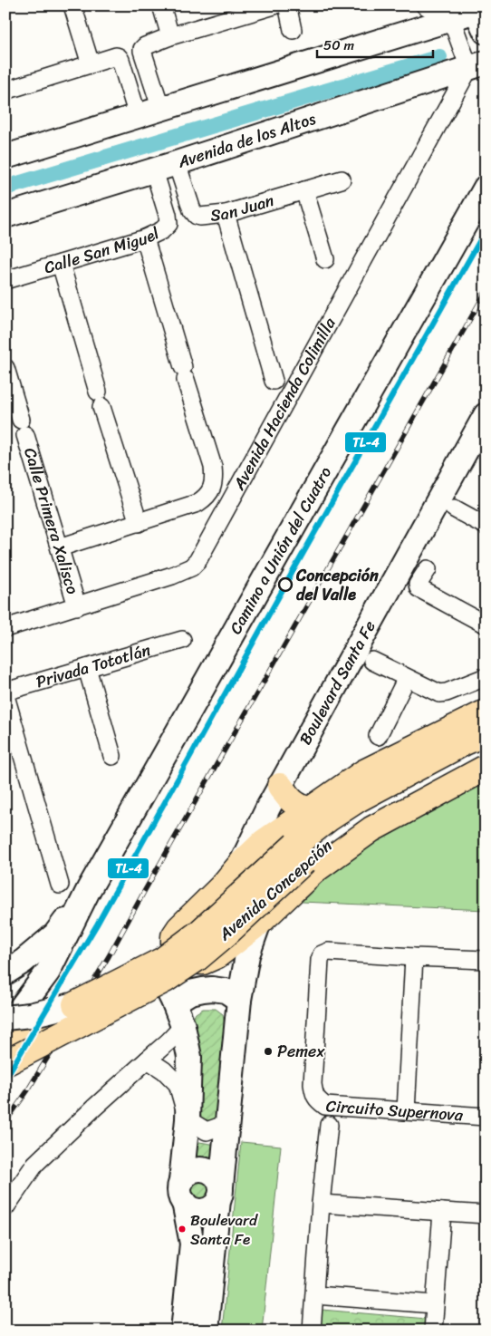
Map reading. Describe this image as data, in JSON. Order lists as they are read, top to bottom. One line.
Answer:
{"streets":{"main road":["Camino a Unión del Cuatro","Avenida Concepción"],"street":["Avenida de los Altos","San Juan","Calle San Miguel","Avenida Hacienda Colimilla","Calle Primera Xalisco","Privada Tototlán","Boulevard Santa Fe","Circuito Supernova"]},"crossings":[["Avenida de los Altos","San Juan"],["Avenida de los Altos","Calle San Miguel"],["Avenida de los Altos","Avenida Hacienda Colimilla"],["Avenida Hacienda Colimilla","Calle Primera Xalisco"],["Camino a Unión del Cuatro","Avenida Concepción"]],"places":["Concepción del Valle","Pemex","Boulevard Santa Fe"],"lines":["transit line TL-4"],"scale_bar":"50 m"}
